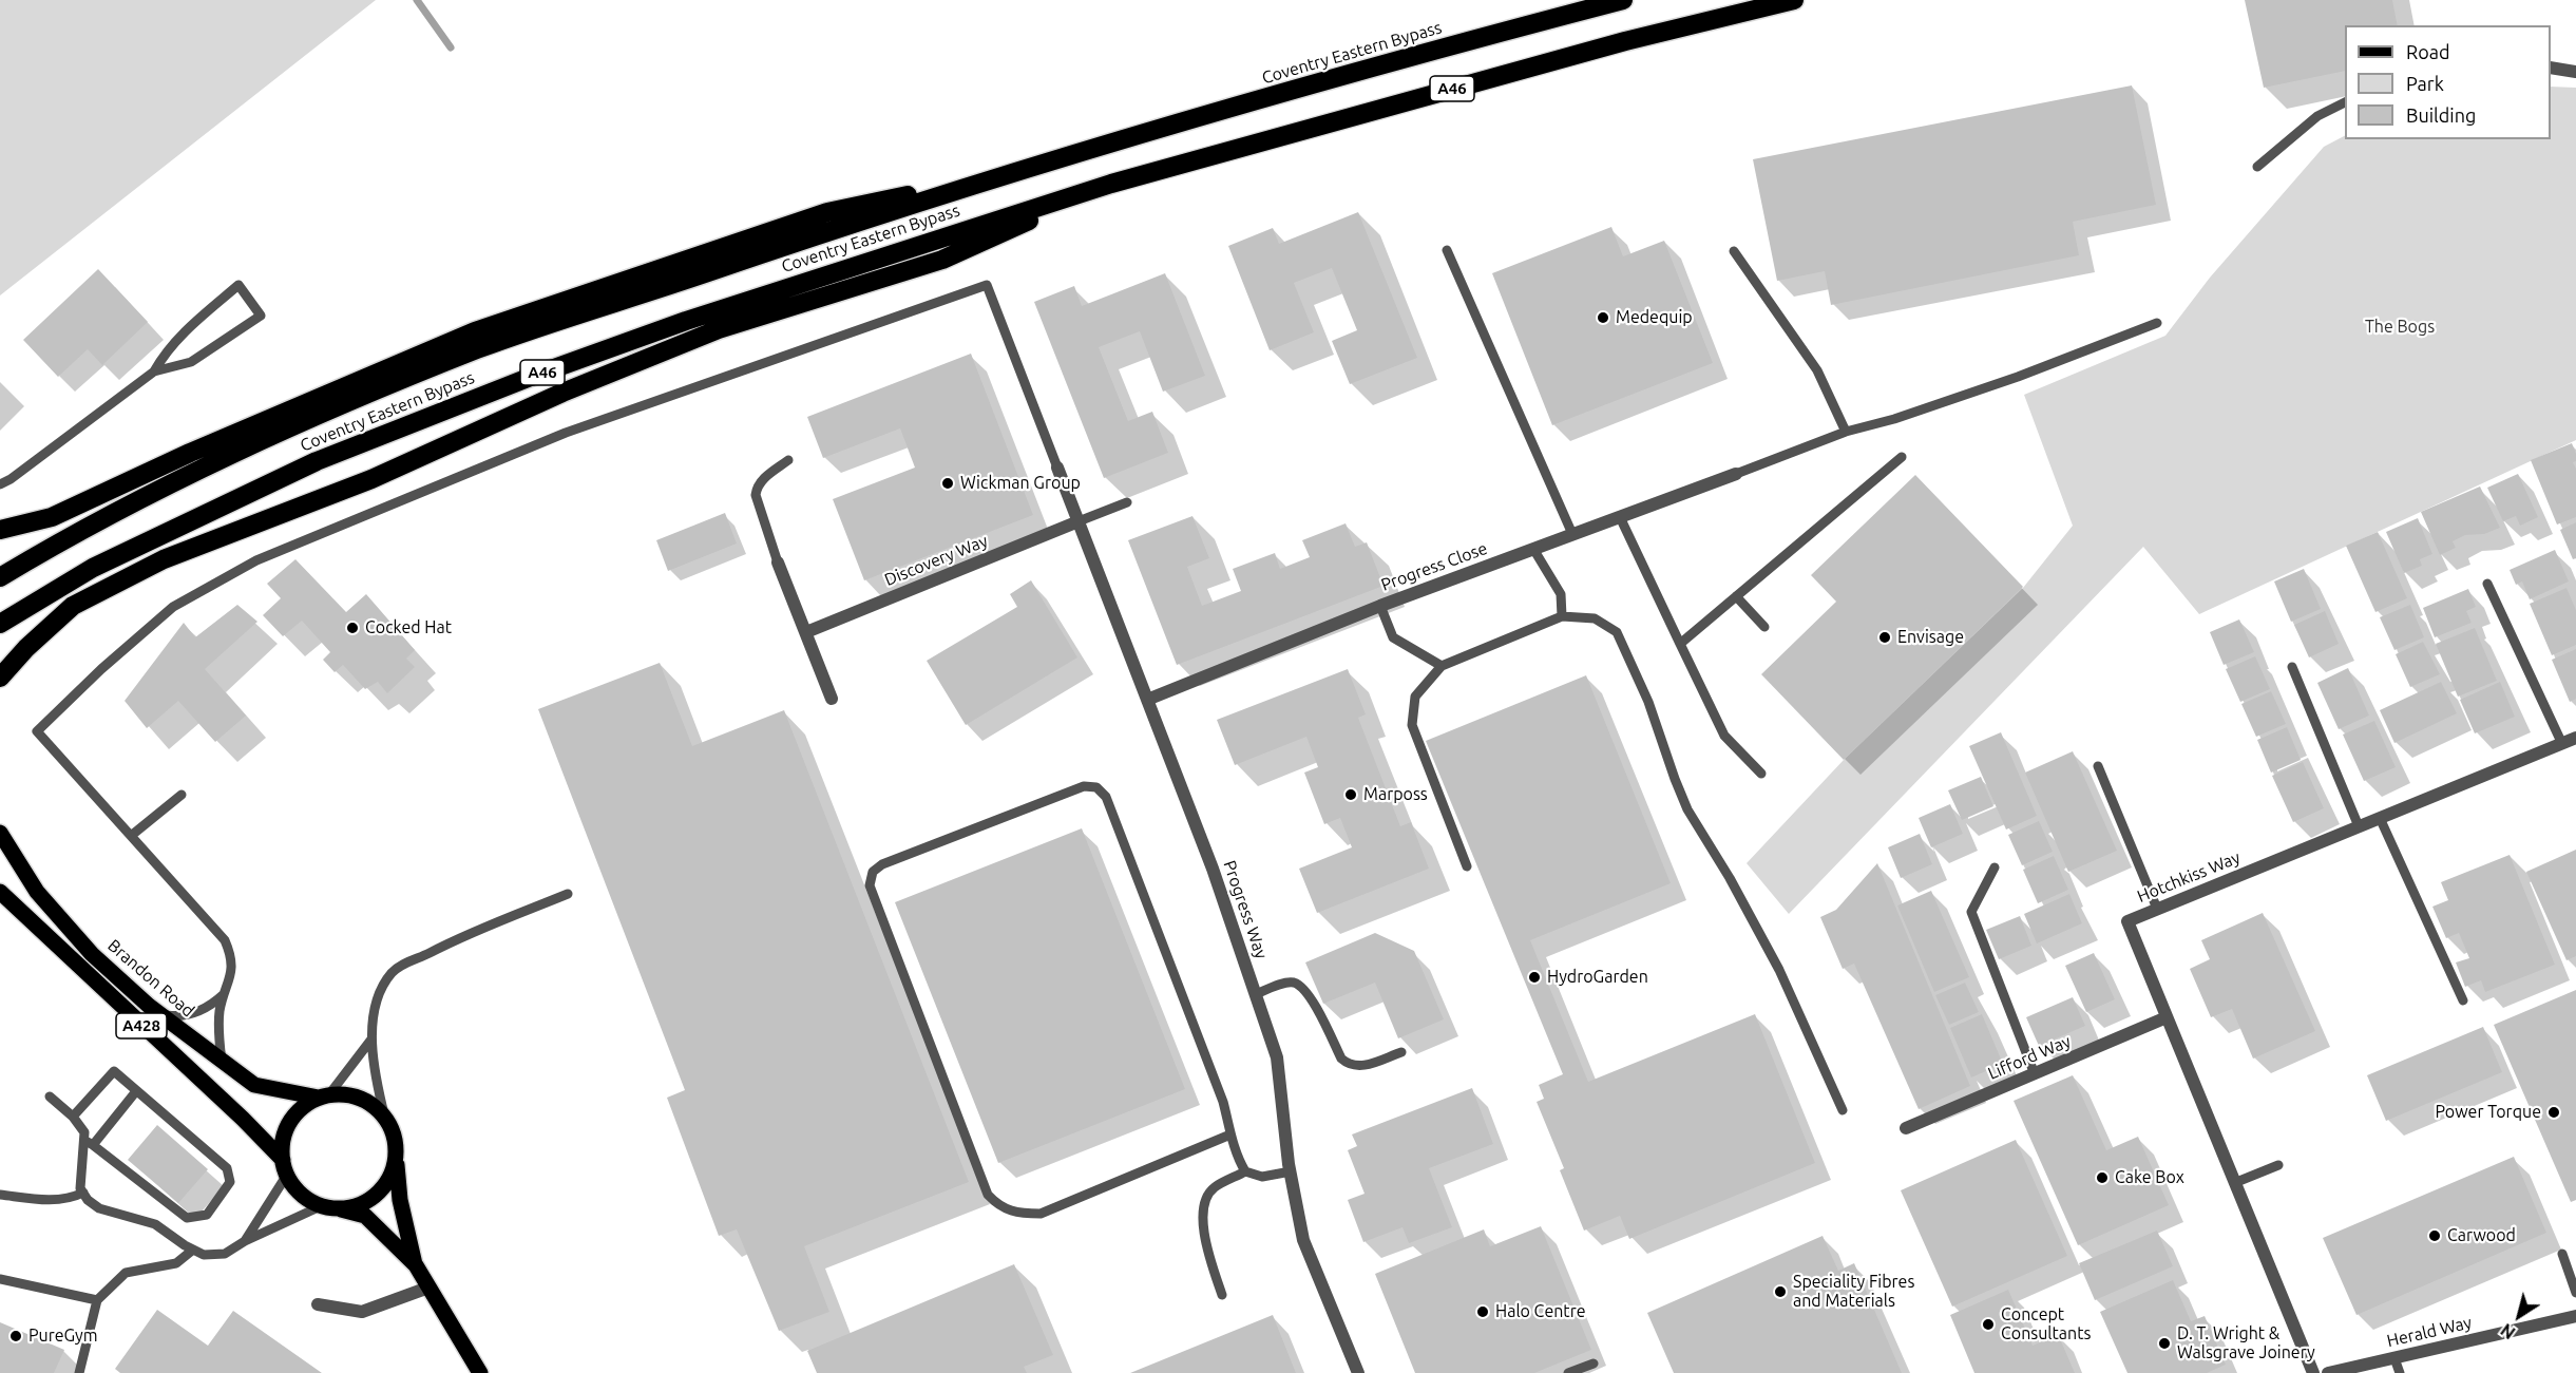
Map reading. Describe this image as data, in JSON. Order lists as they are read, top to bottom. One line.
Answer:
{"streets":{"highway":["Coventry Eastern Bypass","A46"],"main road":["Brandon Road","A428"],"street":["Discovery Way","Progress Close","Hotchkiss Way","Progress Way","Lifford Way","Herald Way"]},"crossings":[["Discovery Way","Progress Way"],["Progress Close","Progress Way"],["Hotchkiss Way","Lifford Way"],["Brandon Road","A428"]],"parks":["The Bogs"],"places":["Medequip","Wickman Group","Cocked Hat","Envisage","Marposs","HydroGarden","Power Torque","Cake Box","Carwood","Speciality Fibres and Materials","Halo Centre","Concept Consultants","PureGym","D. T. Wright & Walsgrave Joinery"],"legend":["Road","Park","Building"],"north":"bottom left"}
